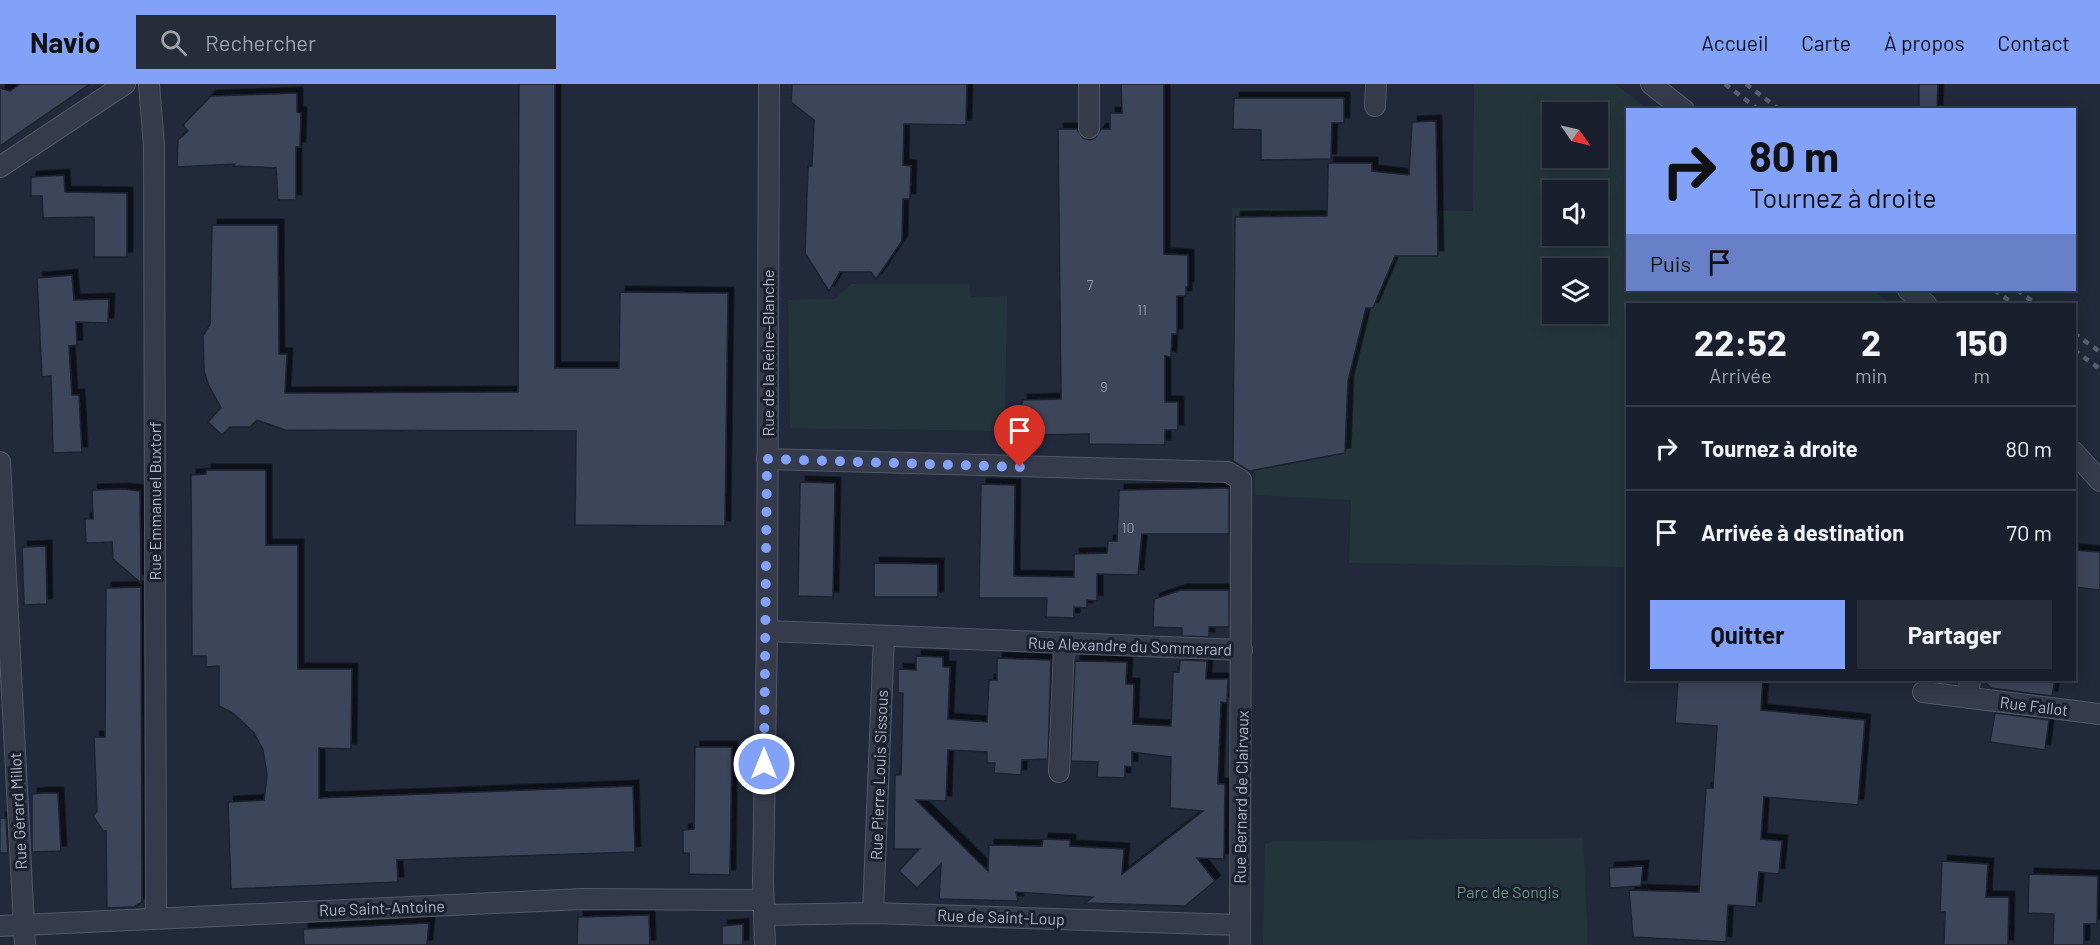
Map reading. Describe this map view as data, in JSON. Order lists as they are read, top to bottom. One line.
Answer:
{"streets":{"street":["Rue de la Reine-Blanche","Rue Emmanuel Buxtorf","Rue Alexandre du Sommerard","Rue Fallot","Rue Pierre Louis Sissous","Rue Bernard de Clairvaux","Rue Gérard Millot","Rue Saint-Antoine","Rue de Saint-Loup"]},"crossings":[["Rue de la Reine-Blanche","Rue Alexandre du Sommerard"],["Rue de la Reine-Blanche","Rue Saint-Antoine"],["Rue de la Reine-Blanche","Rue de Saint-Loup"],["Rue Emmanuel Buxtorf","Rue Saint-Antoine"],["Rue Alexandre du Sommerard","Rue Pierre Louis Sissous"],["Rue Alexandre du Sommerard","Rue Bernard de Clairvaux"],["Rue Pierre Louis Sissous","Rue de Saint-Loup"],["Rue Bernard de Clairvaux","Rue de Saint-Loup"],["Rue Gérard Millot","Rue Saint-Antoine"],["Rue Saint-Antoine","Rue de Saint-Loup"]],"parks":["Parc de Songis"],"house_numbers":["7","11","9","10"],"north":"bottom right","page":{"header":"Navio","search":"Rechercher","nav":["Accueil","Carte","À propos","Contact"],"turn":["80 m","Tournez à droite"],"then":"Puis","eta":["22:52","Arrivée","2","min","150","m"],"list":[{"name":"Tournez à droite","value":"80 m"},{"name":"Arrivée à destination","value":"70 m"}],"buttons":["Quitter","Partager"]}}
